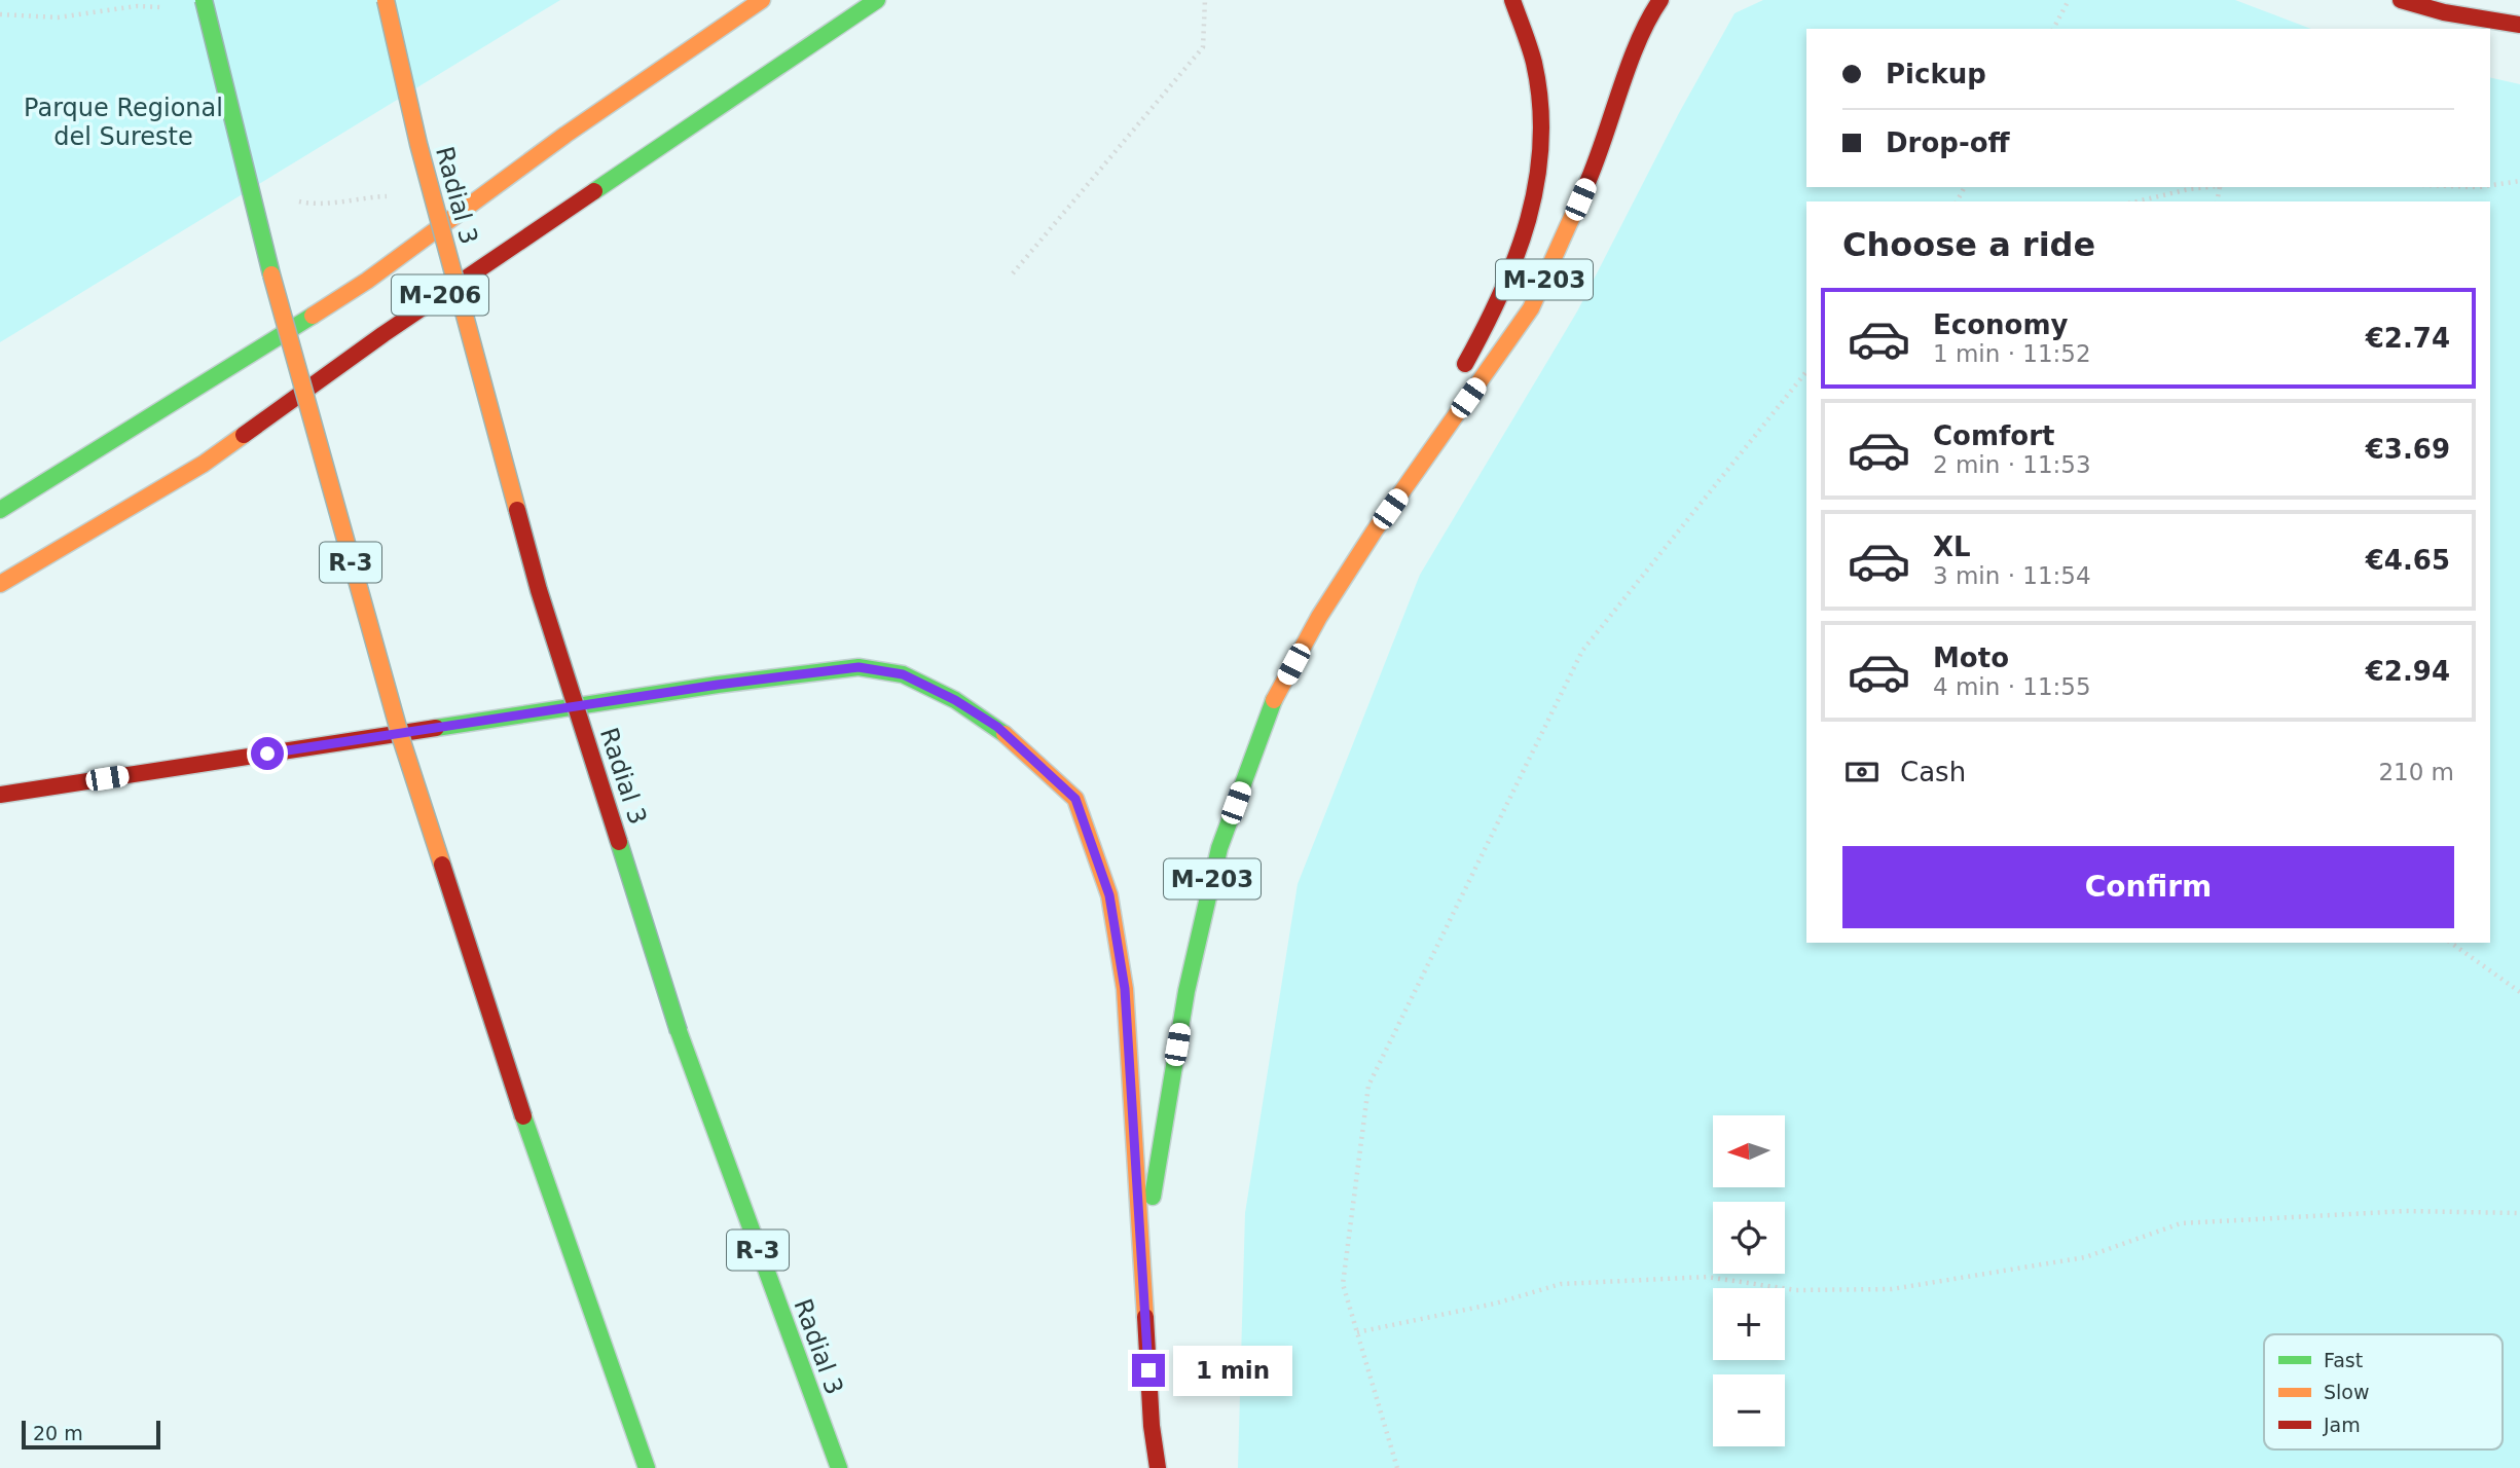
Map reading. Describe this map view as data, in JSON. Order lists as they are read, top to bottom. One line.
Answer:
{"streets":{"main road":["Radial 3","M-203","M-206","R-3"]},"parks":["Parque Regional del Sureste"],"legend":["Fast","Slow","Jam"],"scale_bar":"20 m","north":"left","page":{"banner":["Pickup","Drop-off"],"heading":"Choose a ride","list":[{"name":"Economy","note":"1 min · 11:52","value":"€2.74"},{"name":"Comfort","note":"2 min · 11:53","value":"€3.69"},{"name":"XL","note":"3 min · 11:54","value":"€4.65"},{"name":"Moto","note":"4 min · 11:55","value":"€2.94"}],"pay":["Cash","210 m"],"buttons":"Confirm","map_buttons":["+","−"],"bubble":"1 min","scale":"20 m"}}
